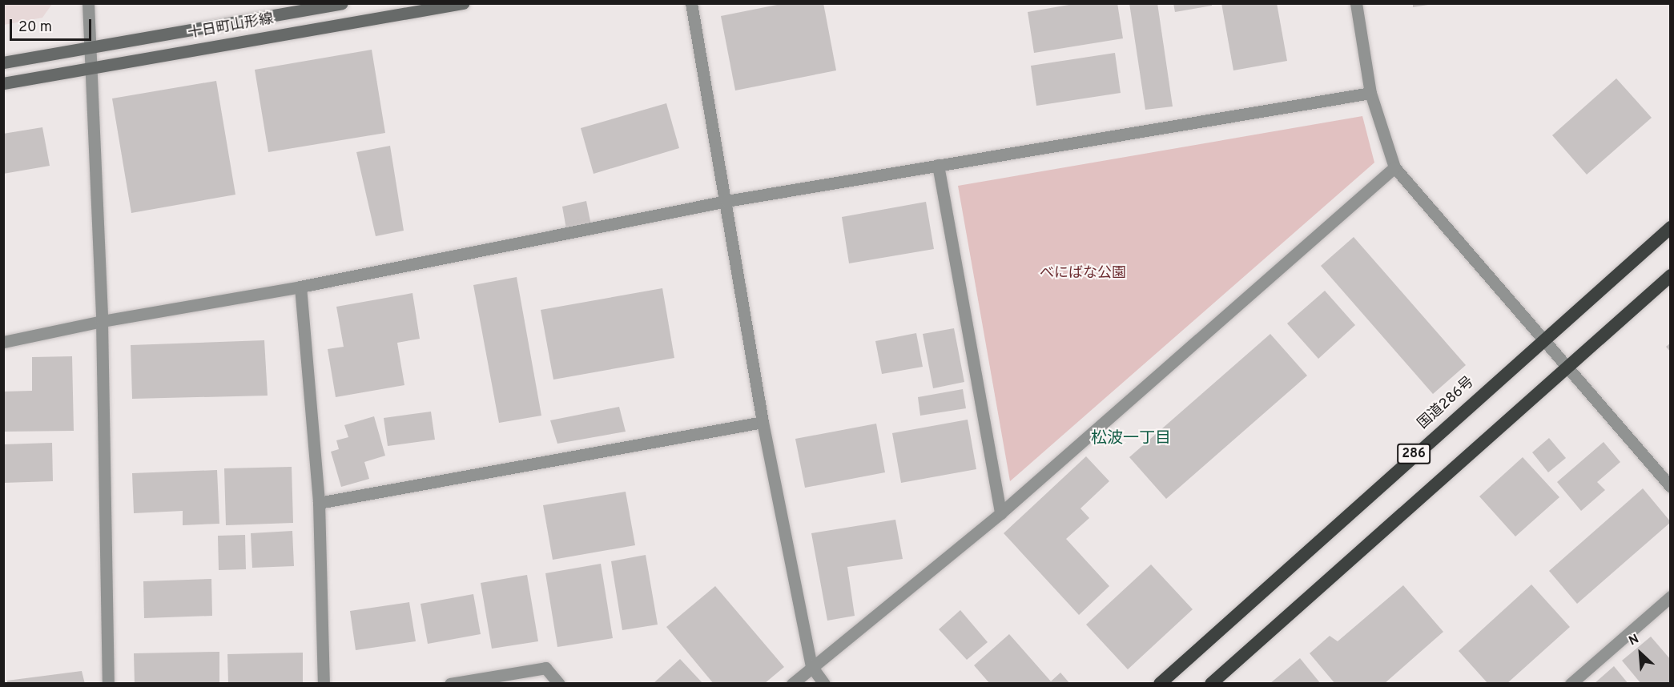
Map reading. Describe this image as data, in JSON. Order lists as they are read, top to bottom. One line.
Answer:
{"streets":{"highway":["国道286号","286"],"main road":["十日町山形線"]},"districts":["松波一丁目"],"parks":["べにばな公園"],"scale_bar":"20 m","north":"top left"}
